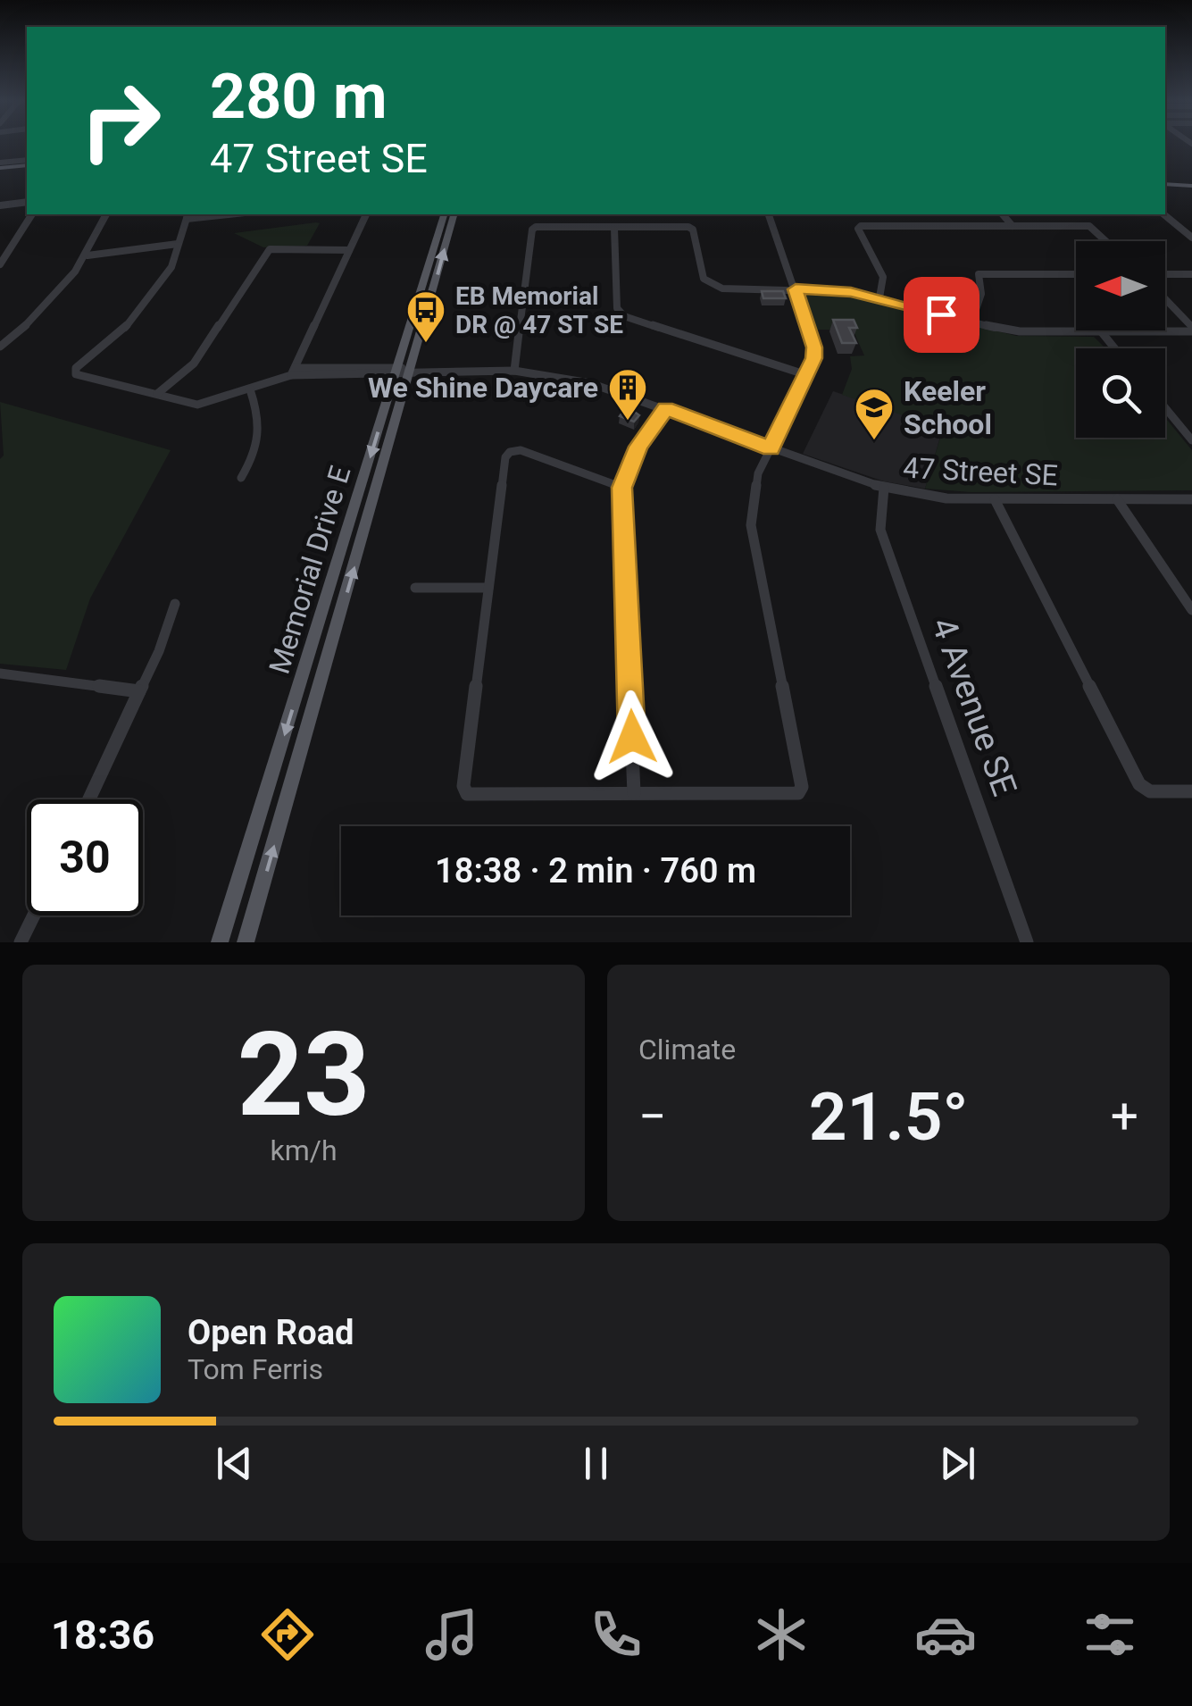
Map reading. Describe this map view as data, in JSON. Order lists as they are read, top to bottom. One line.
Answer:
{"streets":{"main road":["Memorial Drive E"],"street":["47 Street SE","4 Avenue SE"]},"crossings":[["47 Street SE","Memorial Drive E"],["47 Street SE","4 Avenue SE"]],"places":{"bus stop":["EB Memorial DR @ 47 ST SE"],"building":["We Shine Daycare"],"school or university":["Keeler School"]},"north":"left","page":{"turn":["280 m","47 Street SE"],"limit":"30","trip":"18:38 · 2 min · 760 m","tile":[["23","km/h"],"Climate"],"heat":["−","21.5°","+"],"song":["Open Road","Tom Ferris"],"tabs":"18:36"}}
